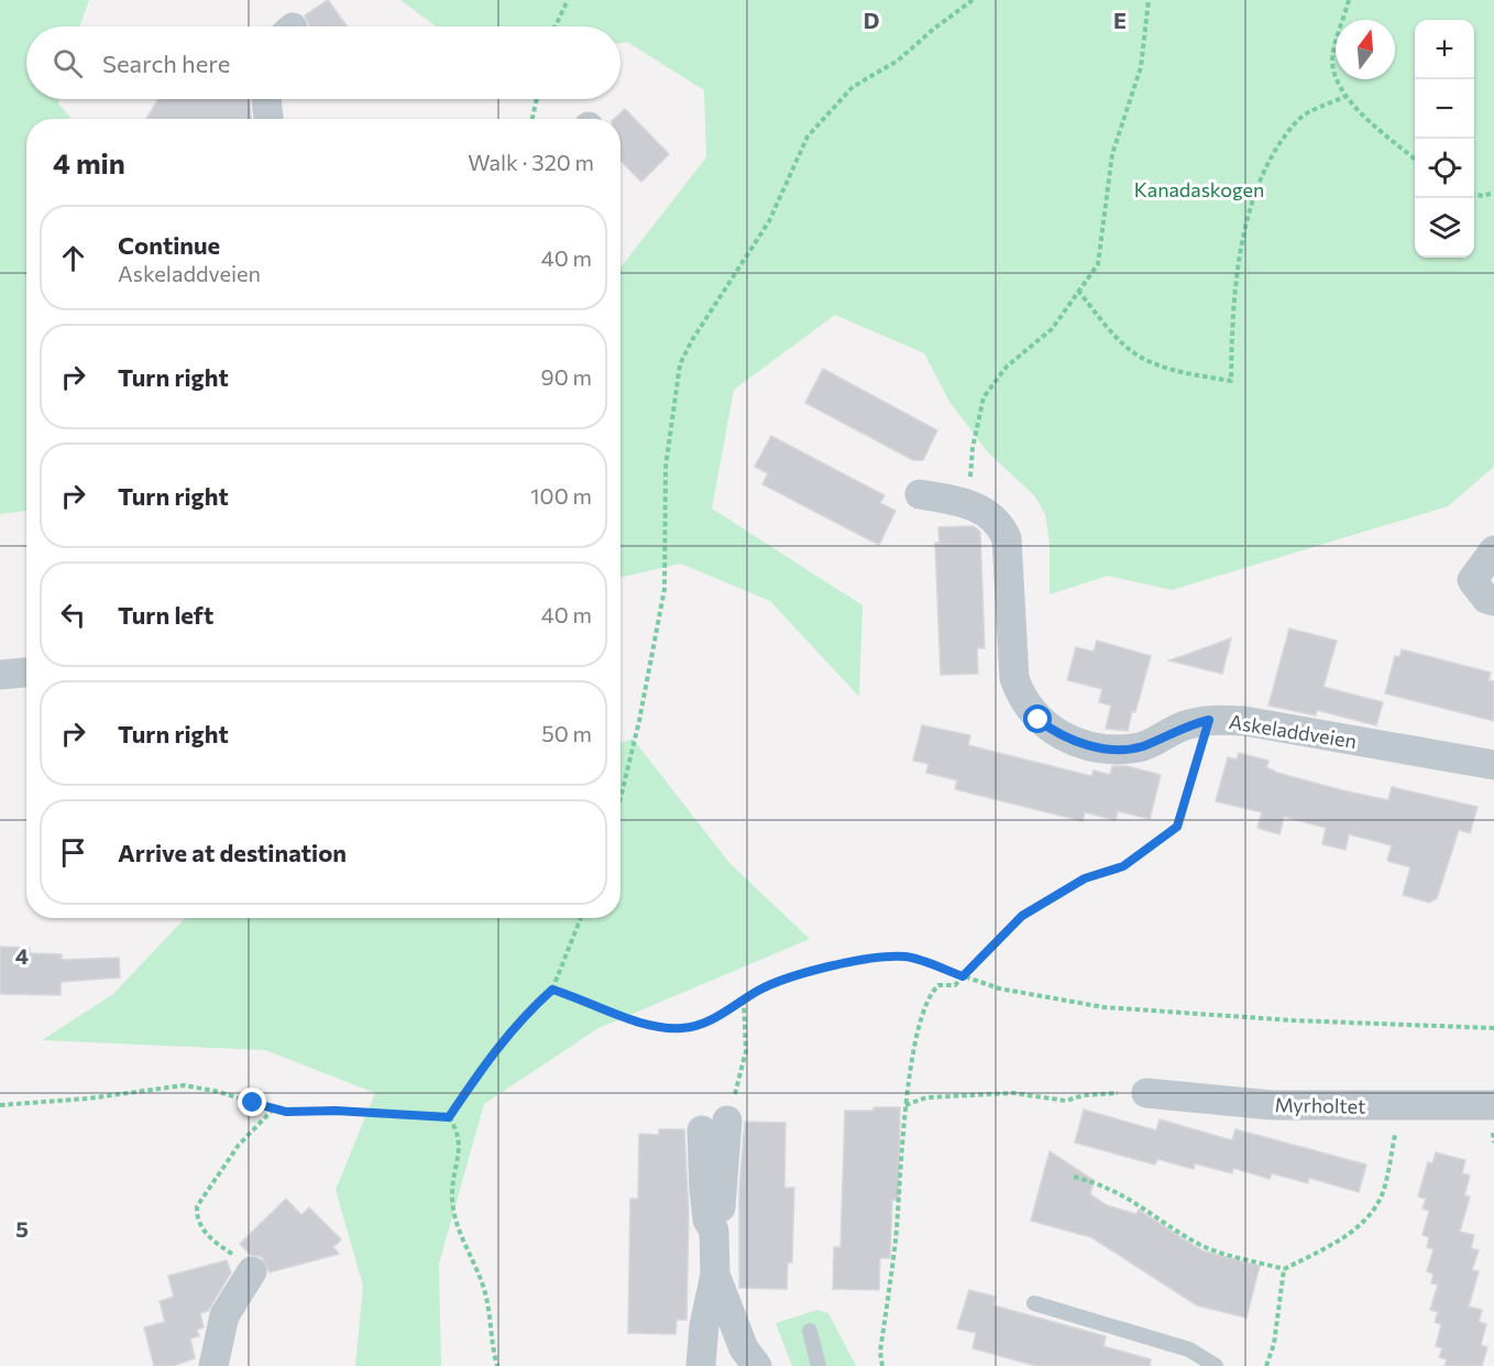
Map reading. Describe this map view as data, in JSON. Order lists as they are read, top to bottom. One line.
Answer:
{"streets":{"street":["Askeladdveien","Myrholtet"]},"parks":["Kanadaskogen"],"north":"top","page":{"map_buttons":["+","−"],"search":"Search here","heading":["4 min","Walk · 320 m"],"list":[["Continue","Askeladdveien","40 m"],["Turn right","90 m"],["Turn right","100 m"],["Turn left","40 m"],["Turn right","50 m"],"Arrive at destination"]},"grid":{"columns":["D","E"],"rows":["4","5"]}}
